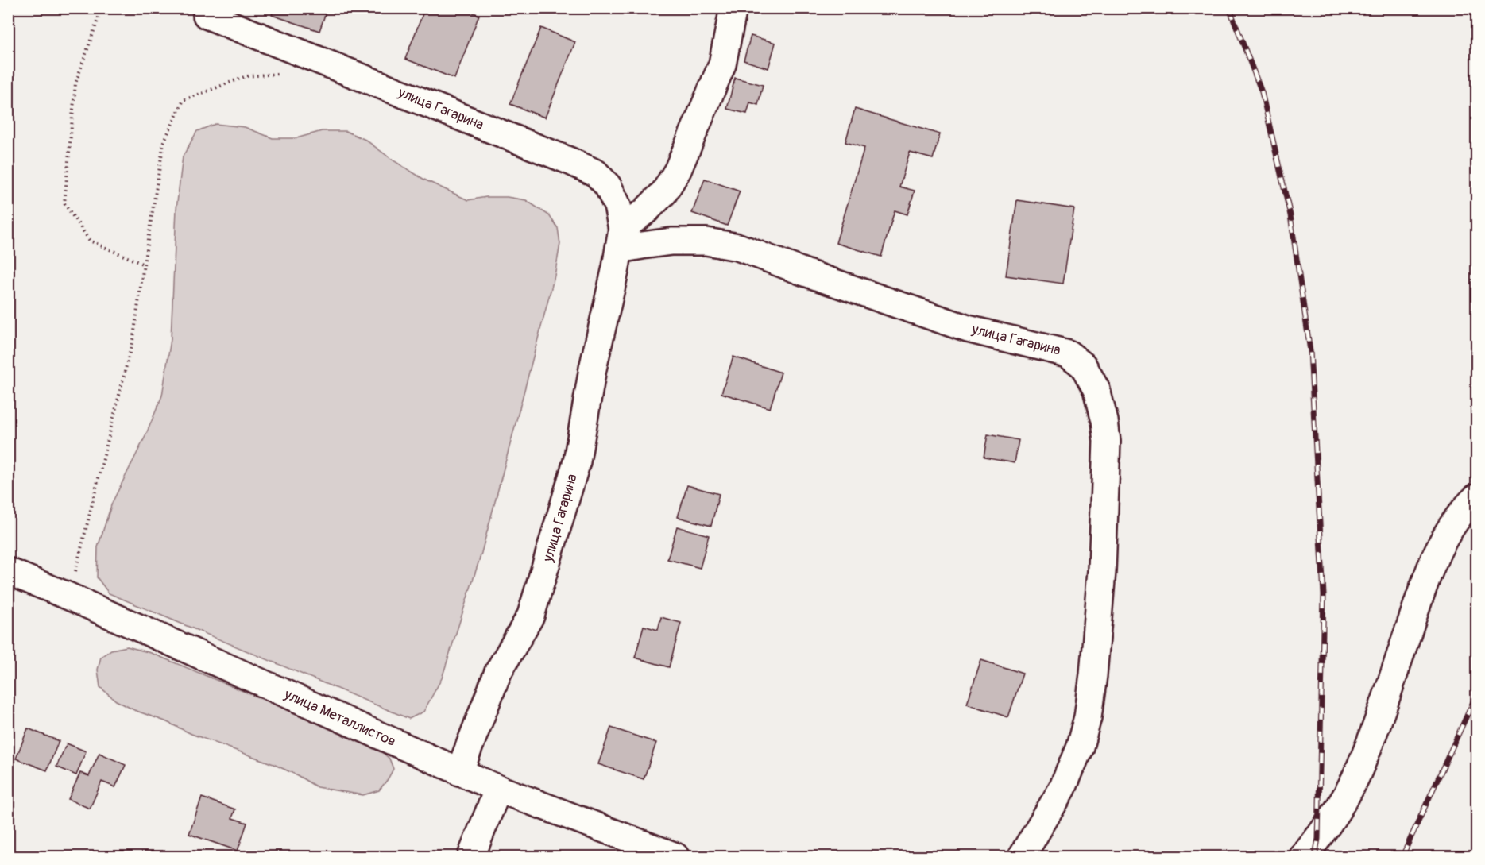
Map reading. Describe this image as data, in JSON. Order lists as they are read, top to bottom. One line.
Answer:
{"streets":{"street":["улица Гагарина","улица Металлистов"]},"crossings":[["улица Гагарина","улица Металлистов"]]}
